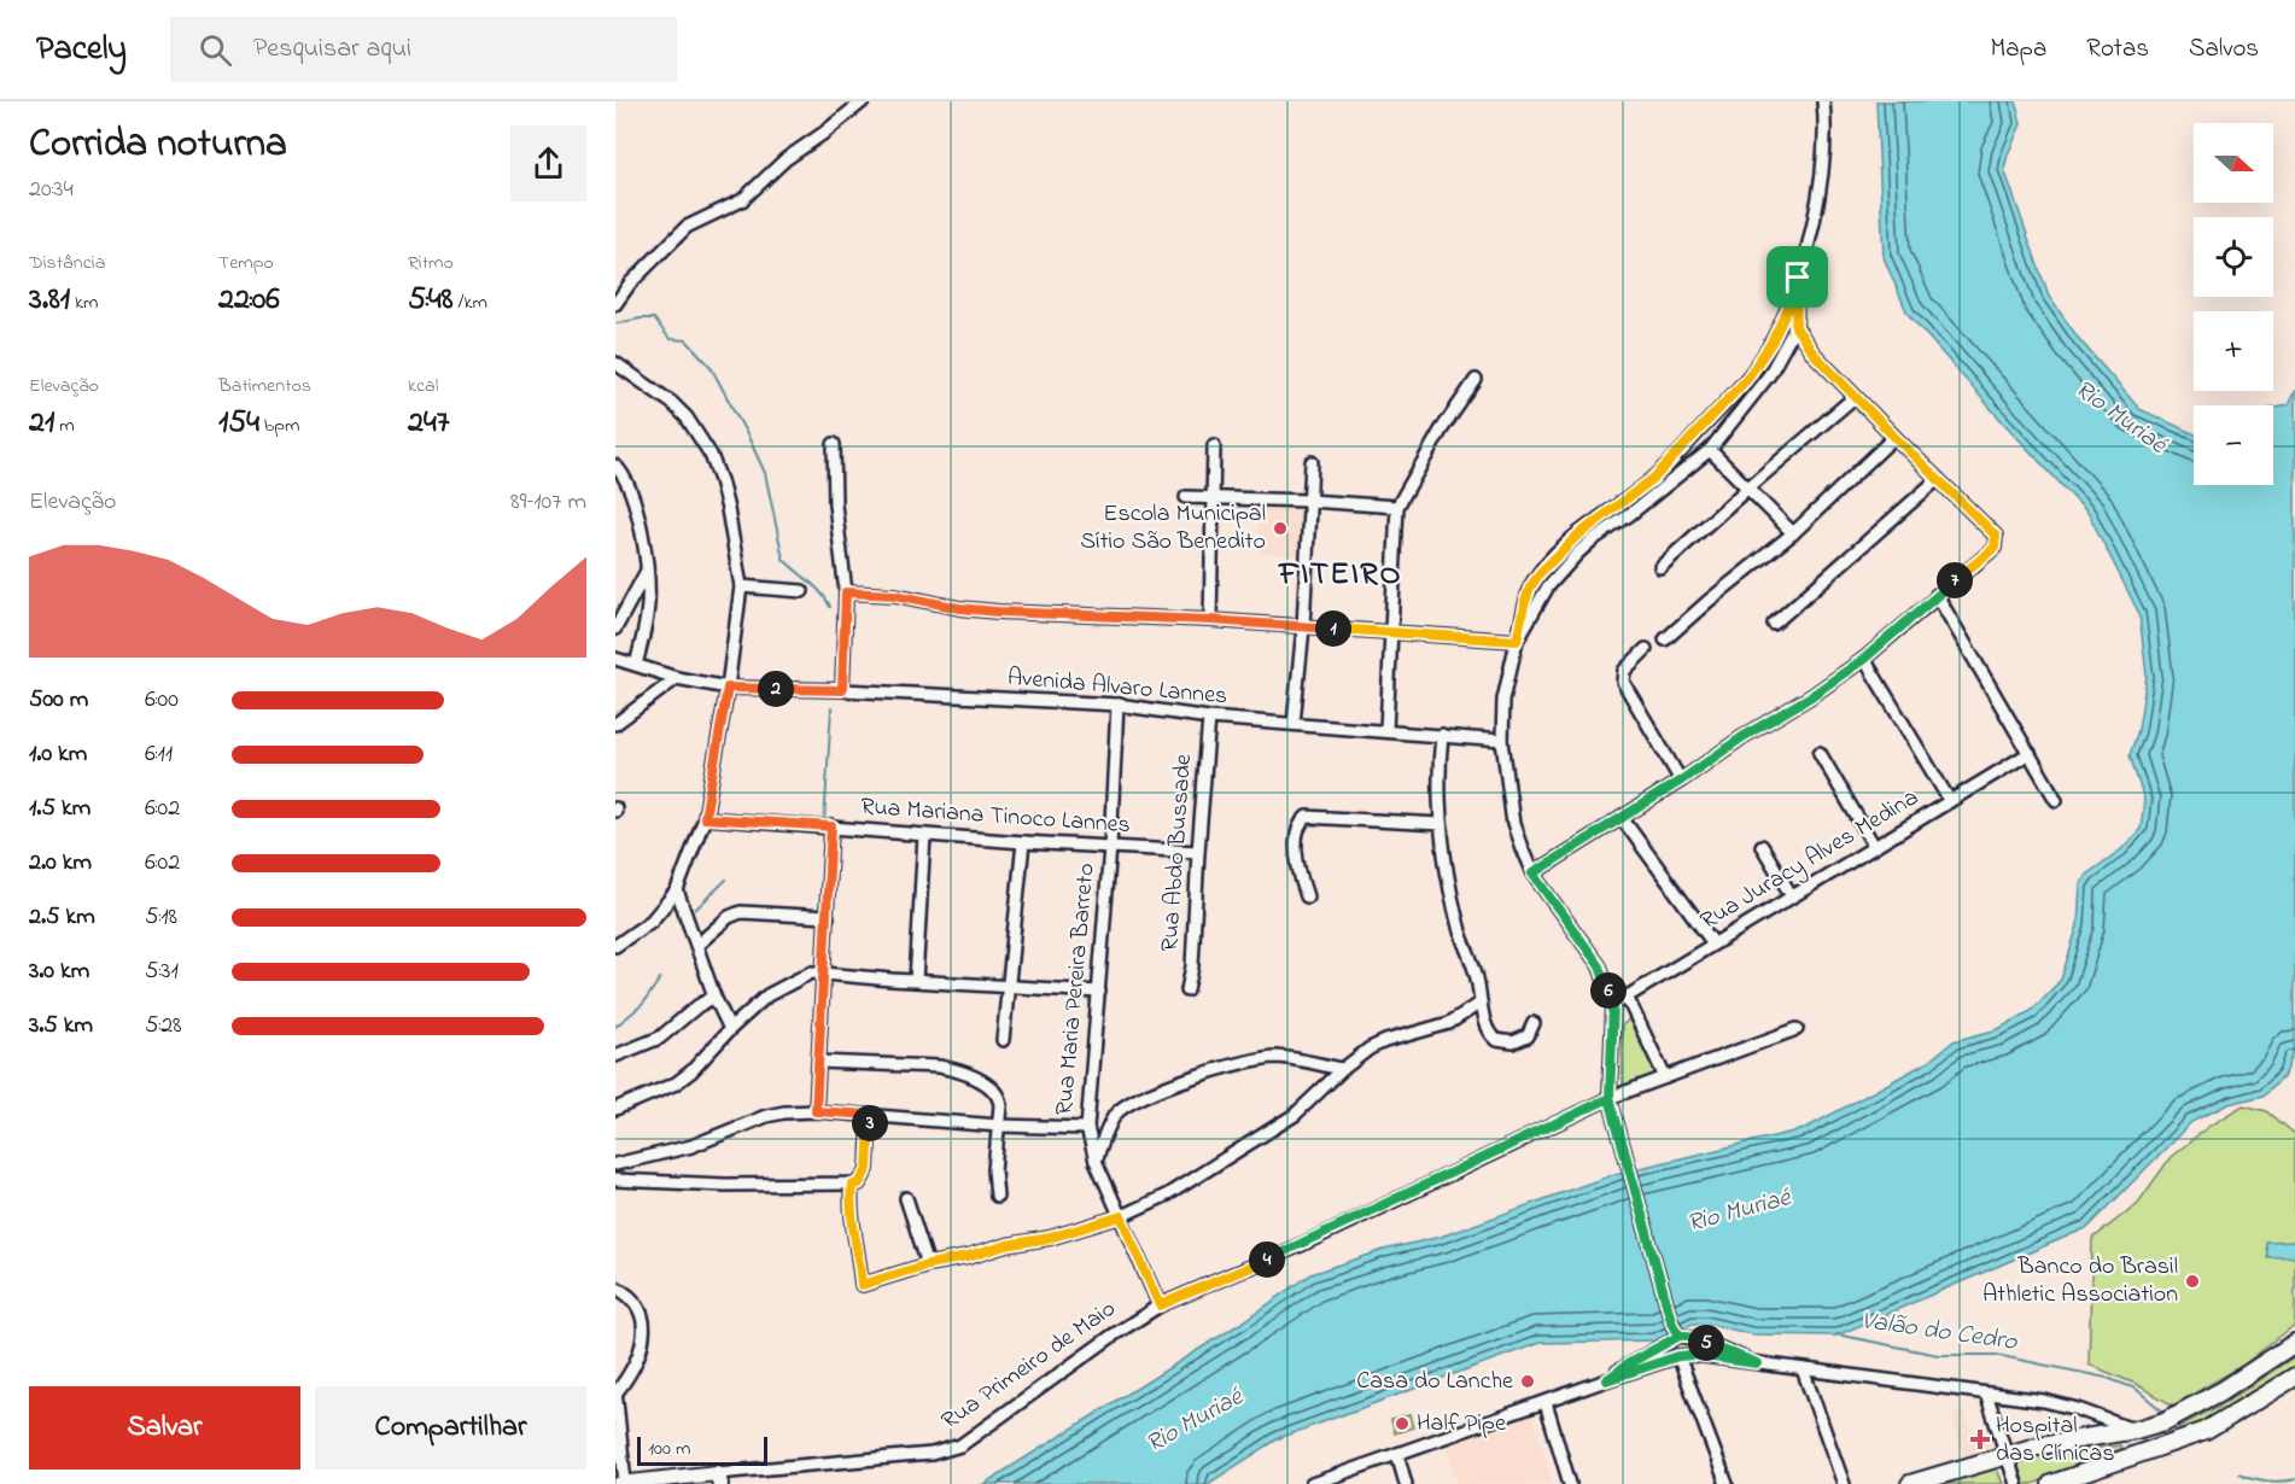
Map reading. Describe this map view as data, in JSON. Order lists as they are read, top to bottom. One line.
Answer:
{"streets":{"main road":["Rua Primeiro de Maio"],"street":["Avenida Alvaro Lannes","Rua Mariana Tinoco Lannes","Rua Abdo Bussade","Rua Juracy Alves Medina","Rua Maria Pereira Barreto"]},"crossings":[["Avenida Alvaro Lannes","Rua Abdo Bussade"],["Avenida Alvaro Lannes","Rua Maria Pereira Barreto"],["Rua Mariana Tinoco Lannes","Rua Abdo Bussade"],["Rua Mariana Tinoco Lannes","Rua Maria Pereira Barreto"],["Rua Maria Pereira Barreto","Rua Primeiro de Maio"]],"districts":["FITEIRO"],"water":["Rio Muriaé","Valão do Cedro"],"places":{"other":["Escola Municipal Sítio São Benedito","Banco do Brasil Athletic Association","Casa do Lanche","Half Pipe"],"health":["Hospital das Clínicas"]},"scale_bar":"100 m","north":"right","page":{"header":"Pacely","search":"Pesquisar aqui","nav":["Mapa","Rotas","Salvos"],"heading":["Corrida noturna","20:34"],"map_buttons":["+","−"],"stats":[["Distância","3.81 km"],["Tempo","22:06"],["Ritmo","5:48 /km"],["Elevação","21 m"],["Batimentos","154 bpm"],["kcal","247"]],"chart":["Elevação","89–107 m"],"pins":["7","1","2","6","3","4","5"],"list":[{"name":"500 m","note":"6:00"},{"name":"1.0 km","note":"6:11"},{"name":"1.5 km","note":"6:02"},{"name":"2.0 km","note":"6:02"},{"name":"2.5 km","note":"5:18"},{"name":"3.0 km","note":"5:31"},{"name":"3.5 km","note":"5:28"}],"buttons":["Salvar","Compartilhar"],"scale":"100 m"}}
